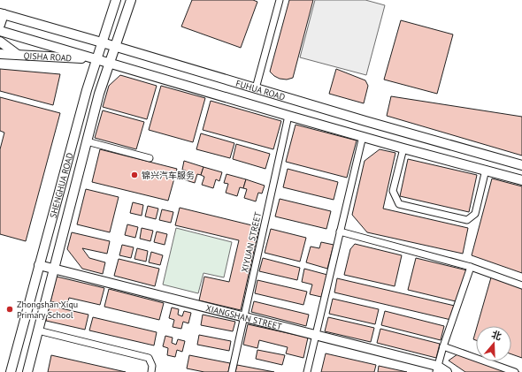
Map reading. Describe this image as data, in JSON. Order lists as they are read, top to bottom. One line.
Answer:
{"streets":{"main road":["QISHA ROAD","FUHUA ROAD","SHENGHUA ROAD","XIANGSHAN STREET"],"street":["XIYUAN STREET"]},"crossings":[["QISHA ROAD","FUHUA ROAD"],["QISHA ROAD","SHENGHUA ROAD"],["FUHUA ROAD","SHENGHUA ROAD"],["FUHUA ROAD","XIYUAN STREET"],["SHENGHUA ROAD","XIANGSHAN STREET"],["XIYUAN STREET","XIANGSHAN STREET"]],"places":["锦兴汽车服务","Zhongshan Xiqu Primary School"],"north":"top"}
